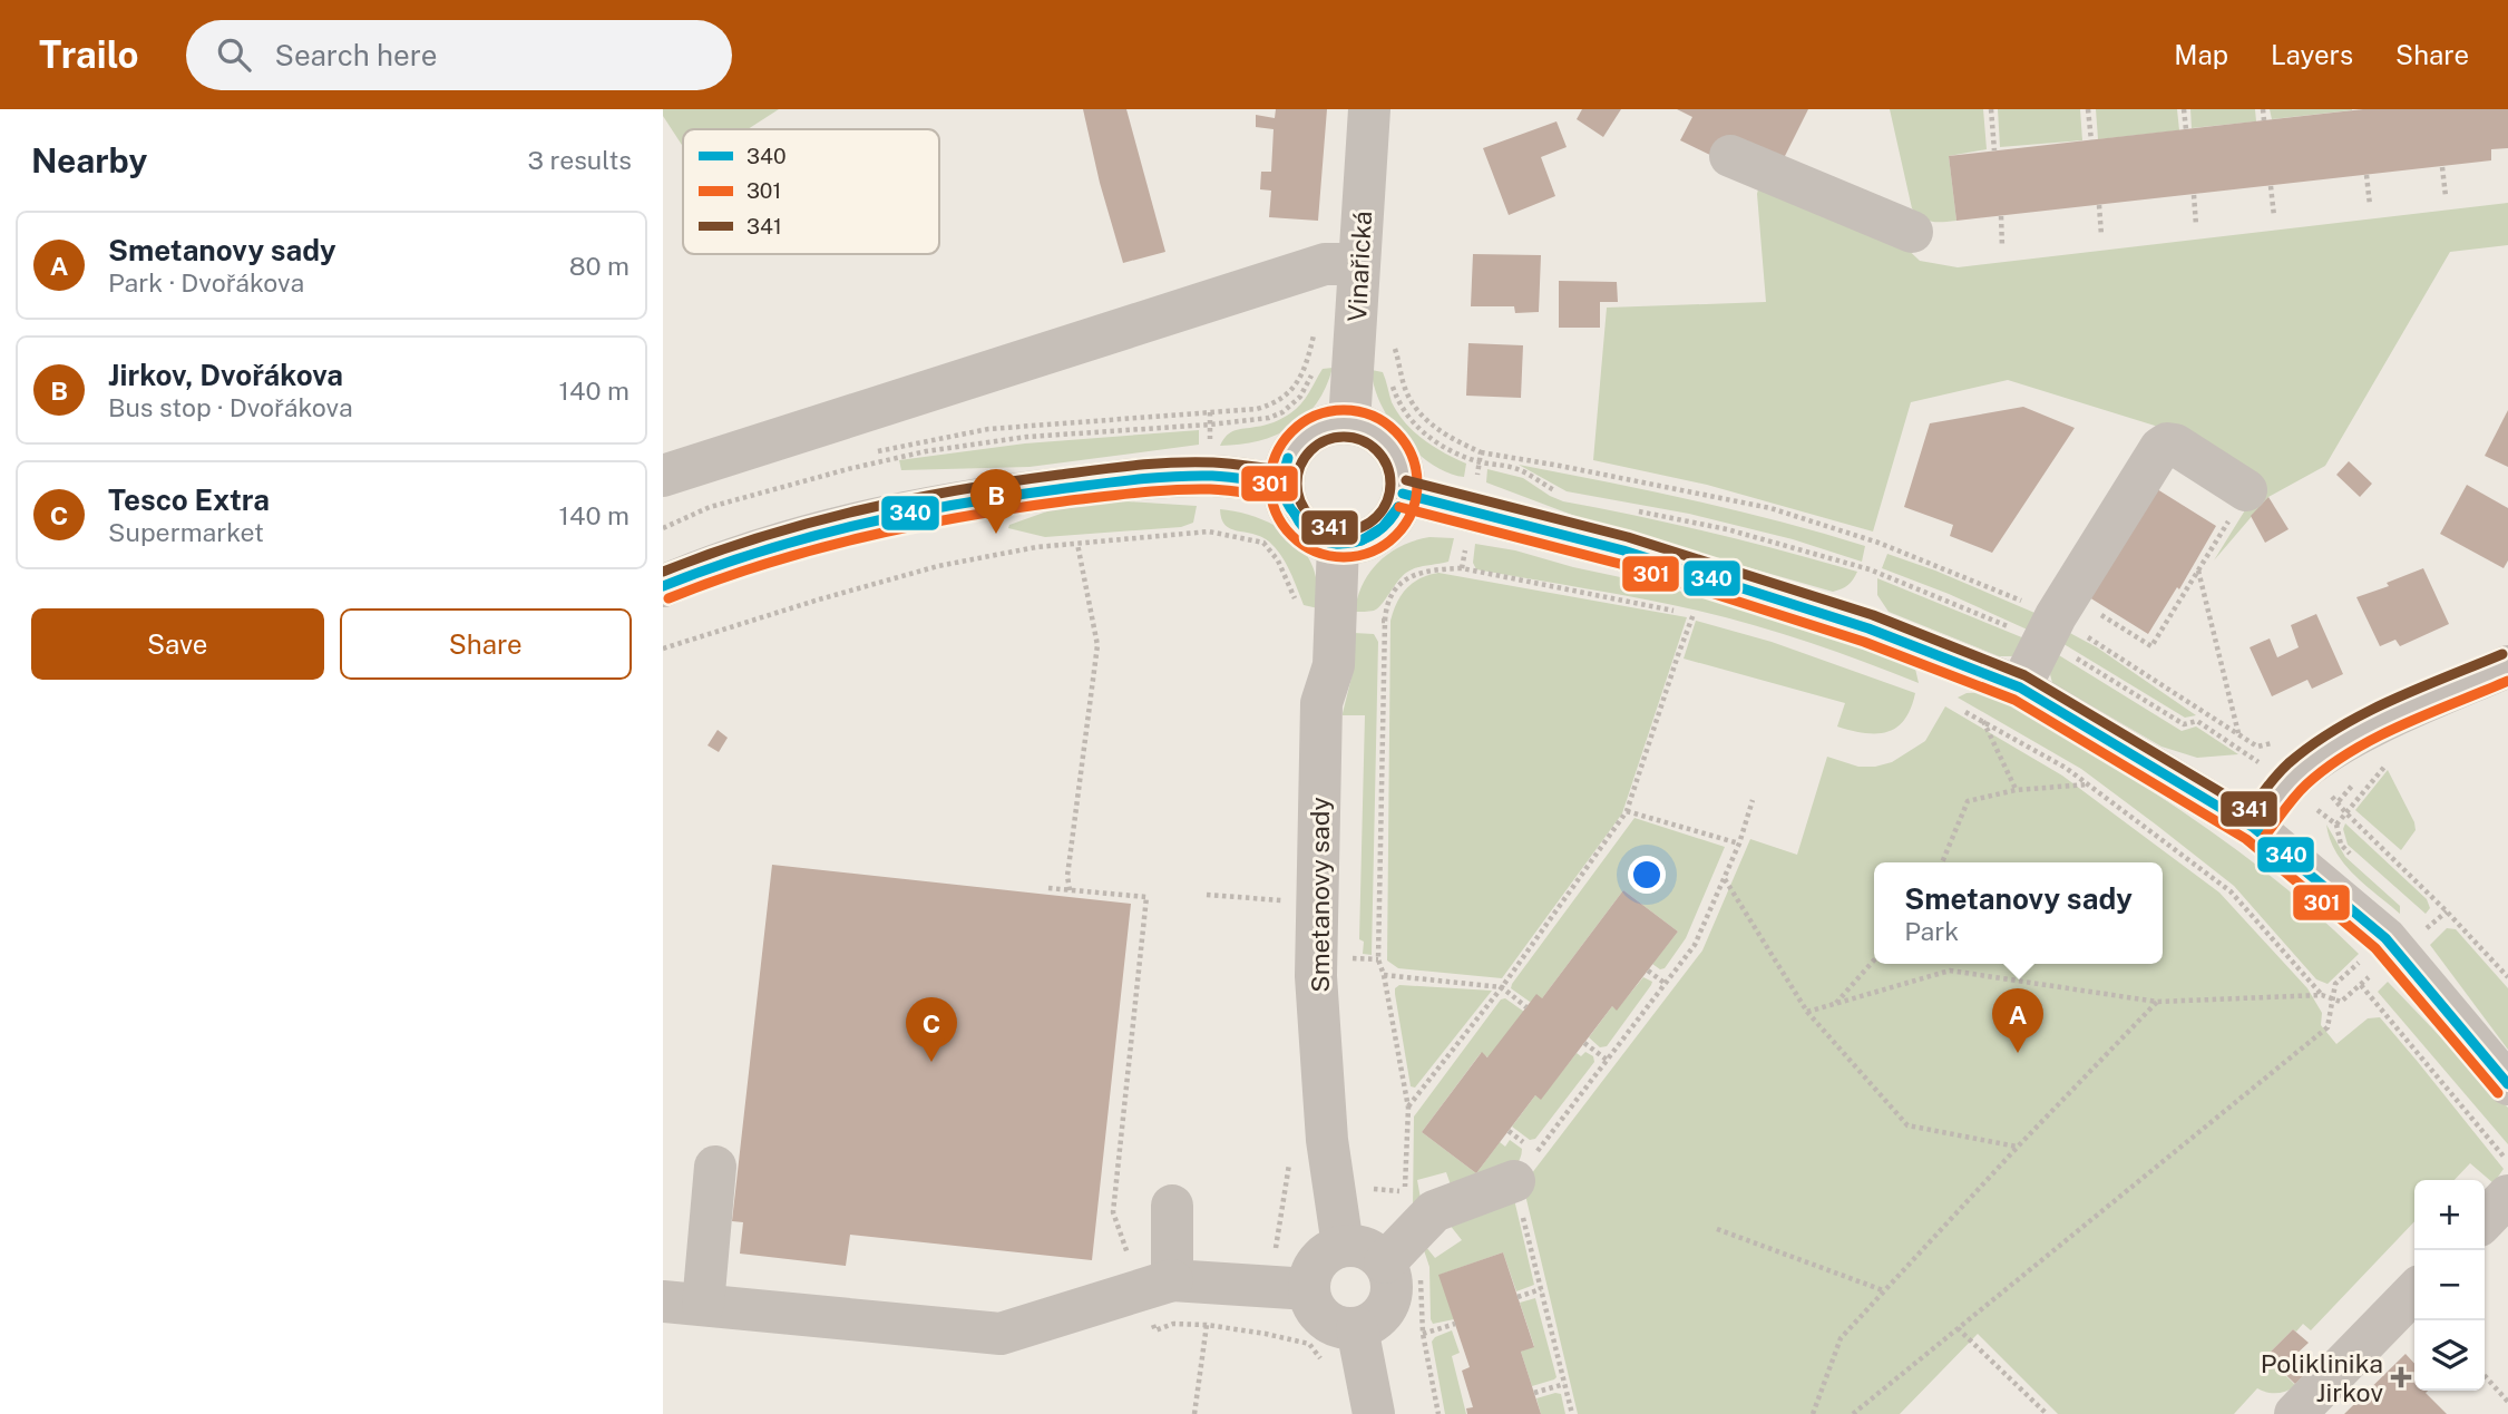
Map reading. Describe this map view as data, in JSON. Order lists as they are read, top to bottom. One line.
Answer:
{"streets":{"street":["Vinařická","Smetanovy sady"]},"crossings":[["Vinařická","Smetanovy sady"]],"places":{"health":["Poliklinika Jirkov"]},"lines":["transit line 301","transit line 341","transit line 340"],"legend":["340","301","341"],"page":{"header":"Trailo","search":"Search here","nav":["Map","Layers","Share"],"heading":["Nearby","3 results"],"list":[{"mark":"A","name":"Smetanovy sady","note":"Park · Dvořákova","value":"80 m"},{"mark":"B","name":"Jirkov, Dvořákova","note":"Bus stop · Dvořákova","value":"140 m"},{"mark":"C","name":"Tesco Extra","note":"Supermarket","value":"140 m"}],"pins":["B","A","C"],"buttons":["Save","Share"],"popup":["Smetanovy sady","Park"],"map_buttons":["+","−"]}}
